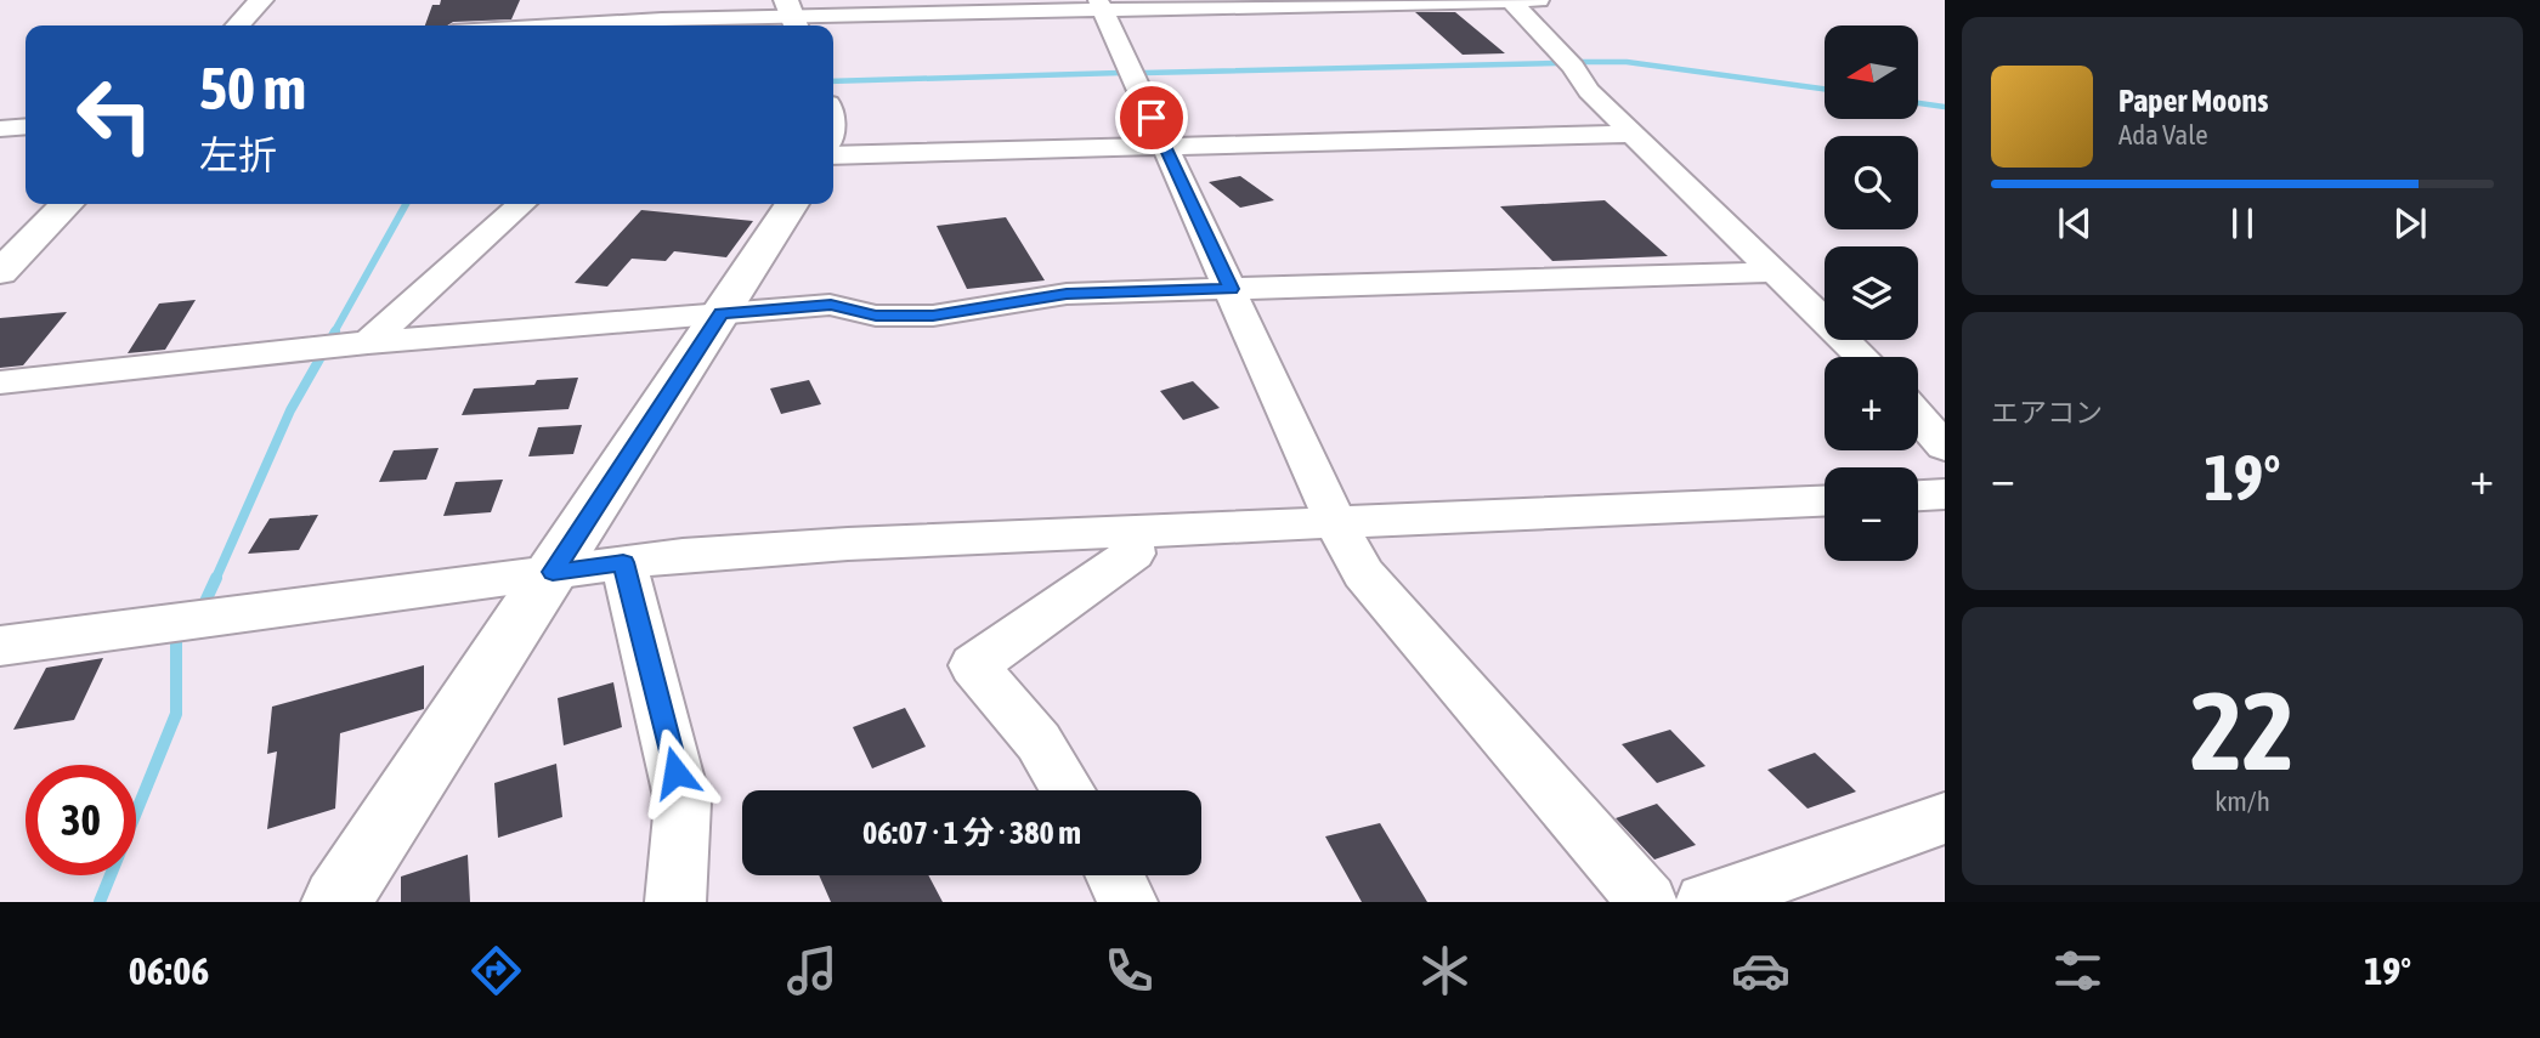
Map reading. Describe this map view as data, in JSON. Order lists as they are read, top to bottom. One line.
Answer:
{"north":"left","page":{"map_buttons":["+","−"],"turn":["50 m","左折"],"song":["Paper Moons","Ada Vale"],"tile":["エアコン",["22","km/h"]],"heat":["−","19°","+"],"limit":"30","trip":"06:07 · 1 分 · 380 m","tabs":["06:06","19°"]}}
